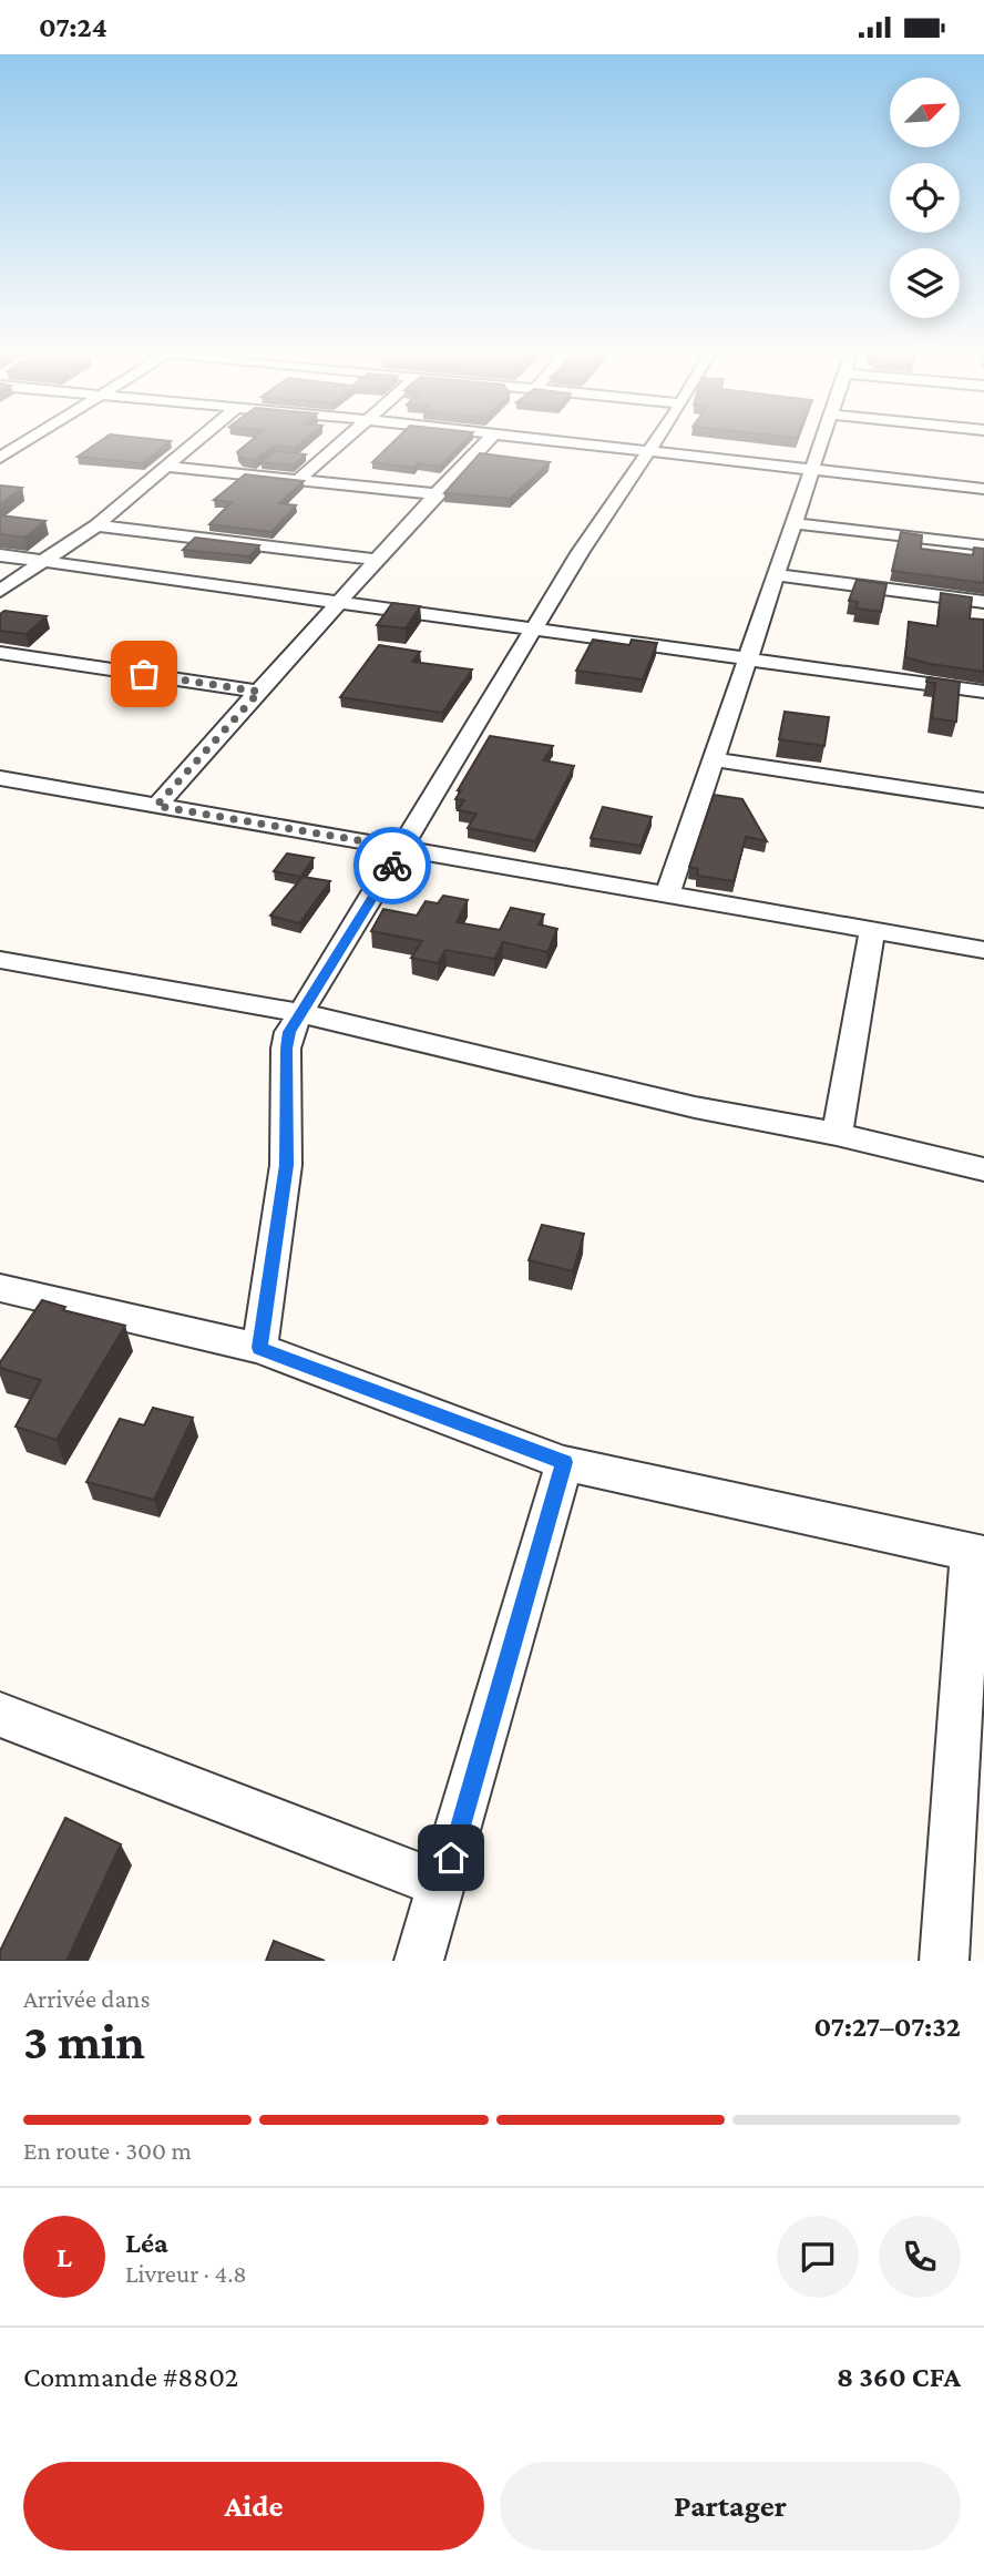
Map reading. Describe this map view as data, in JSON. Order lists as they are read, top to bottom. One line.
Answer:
{"north":"top right","page":{"status":"07:24","heading":["3 min","Arrivée dans","07:27–07:32"],"panel":["Léa","Livreur · 4.8","Commande #8802","8 360 CFA"],"bar":"En route · 300 m","round":"L","buttons":["Aide","Partager"]}}
